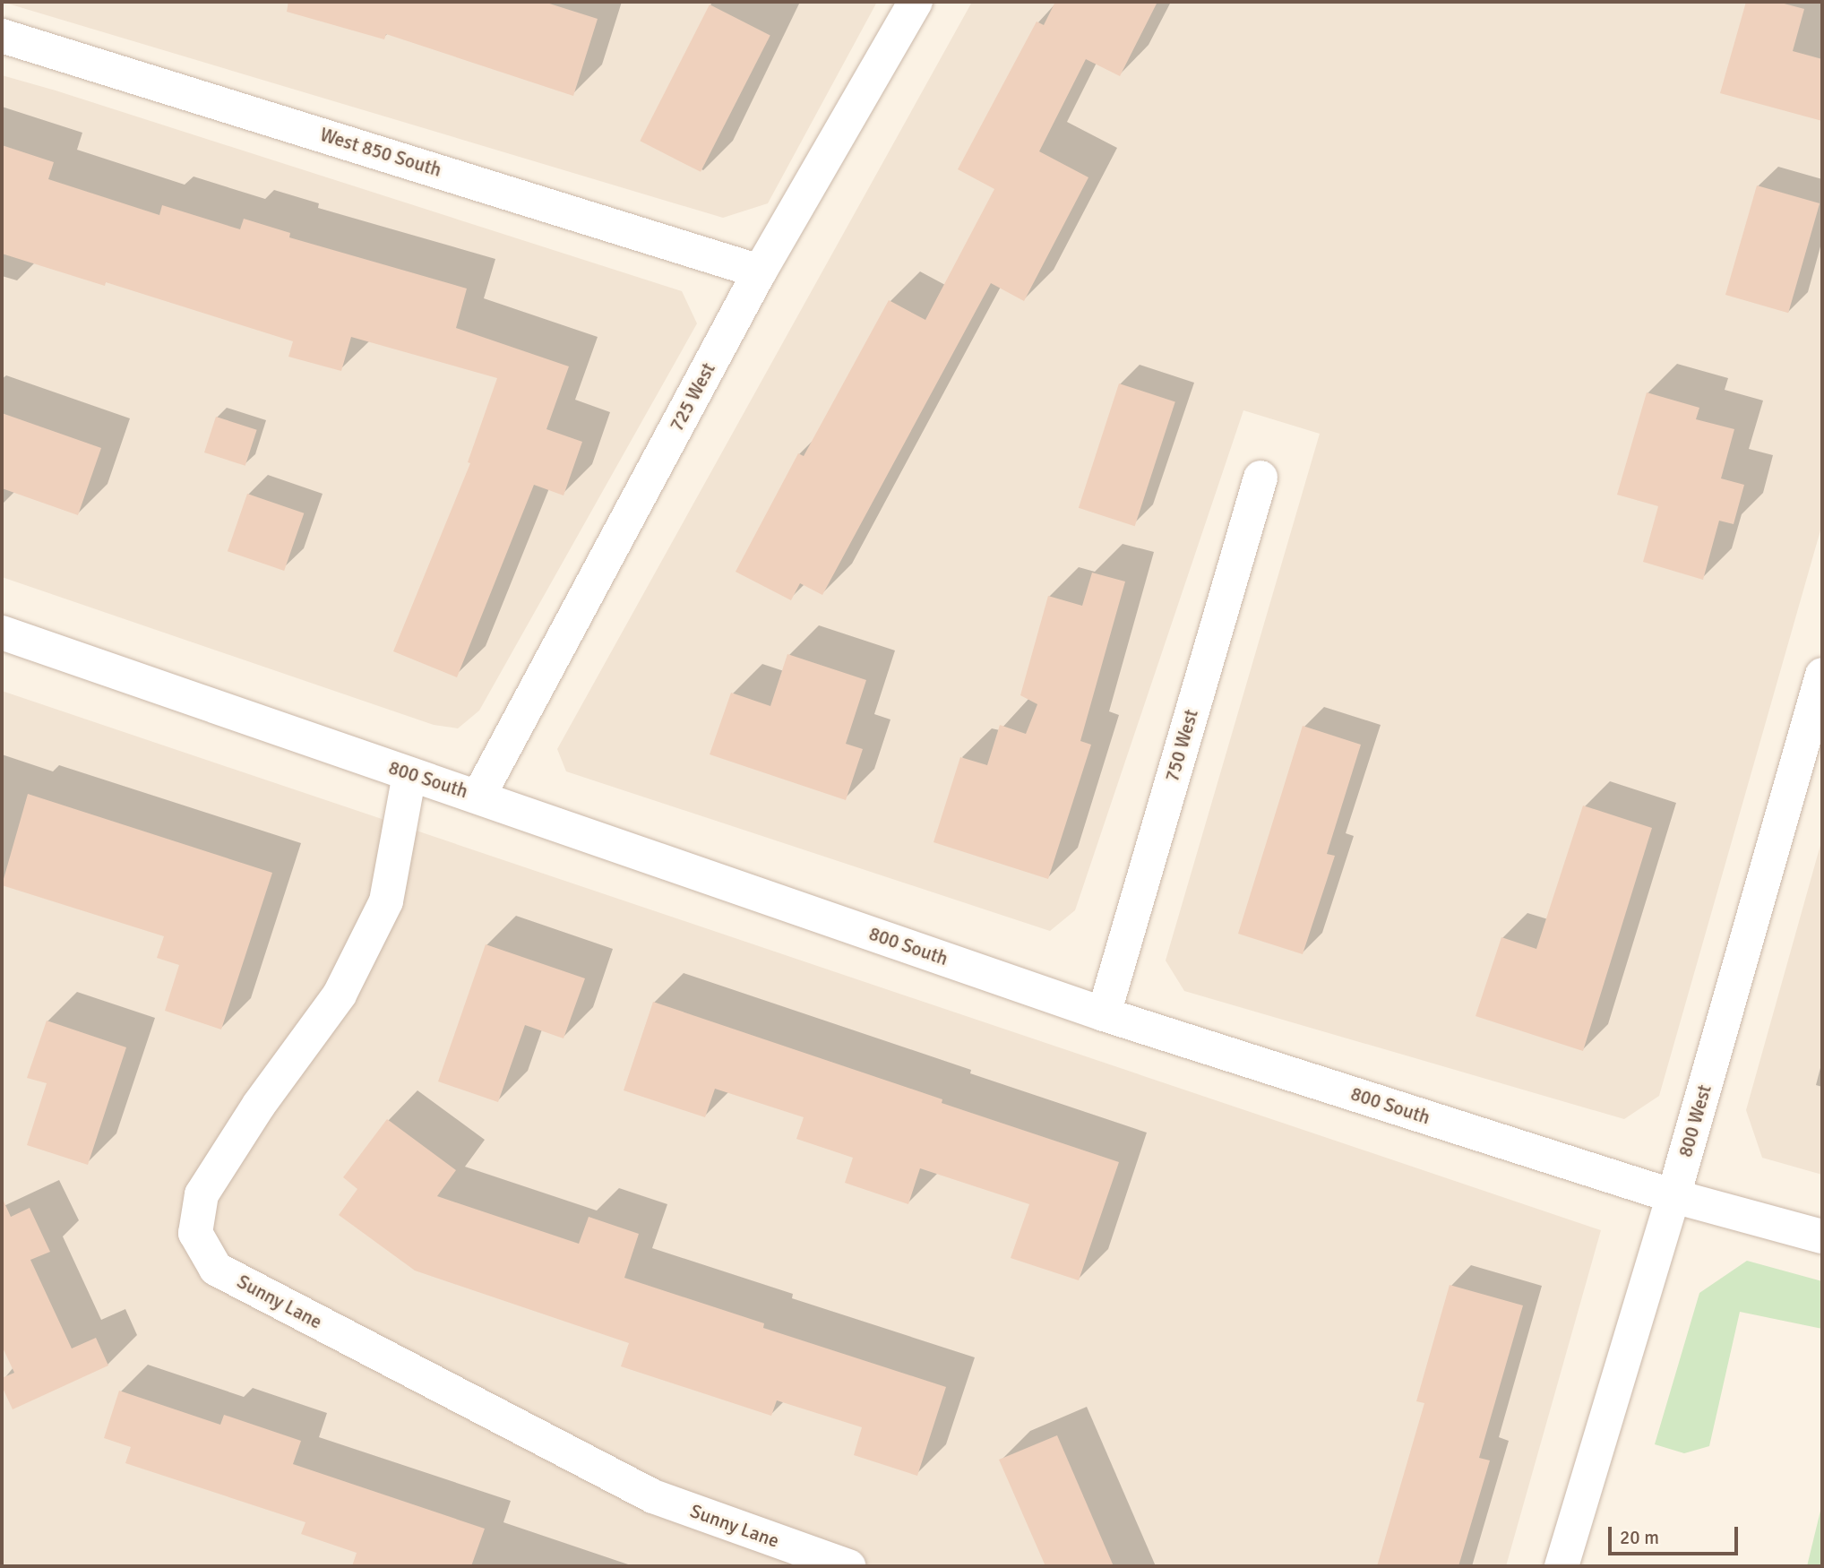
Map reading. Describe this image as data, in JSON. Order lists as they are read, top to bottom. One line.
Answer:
{"streets":{"street":["West 850 South","725 West","750 West","800 South","800 West","Sunny Lane"]},"crossings":[["West 850 South","725 West"],["725 West","800 South"],["750 West","800 South"],["800 South","800 West"],["800 South","Sunny Lane"]],"scale_bar":"20 m"}
